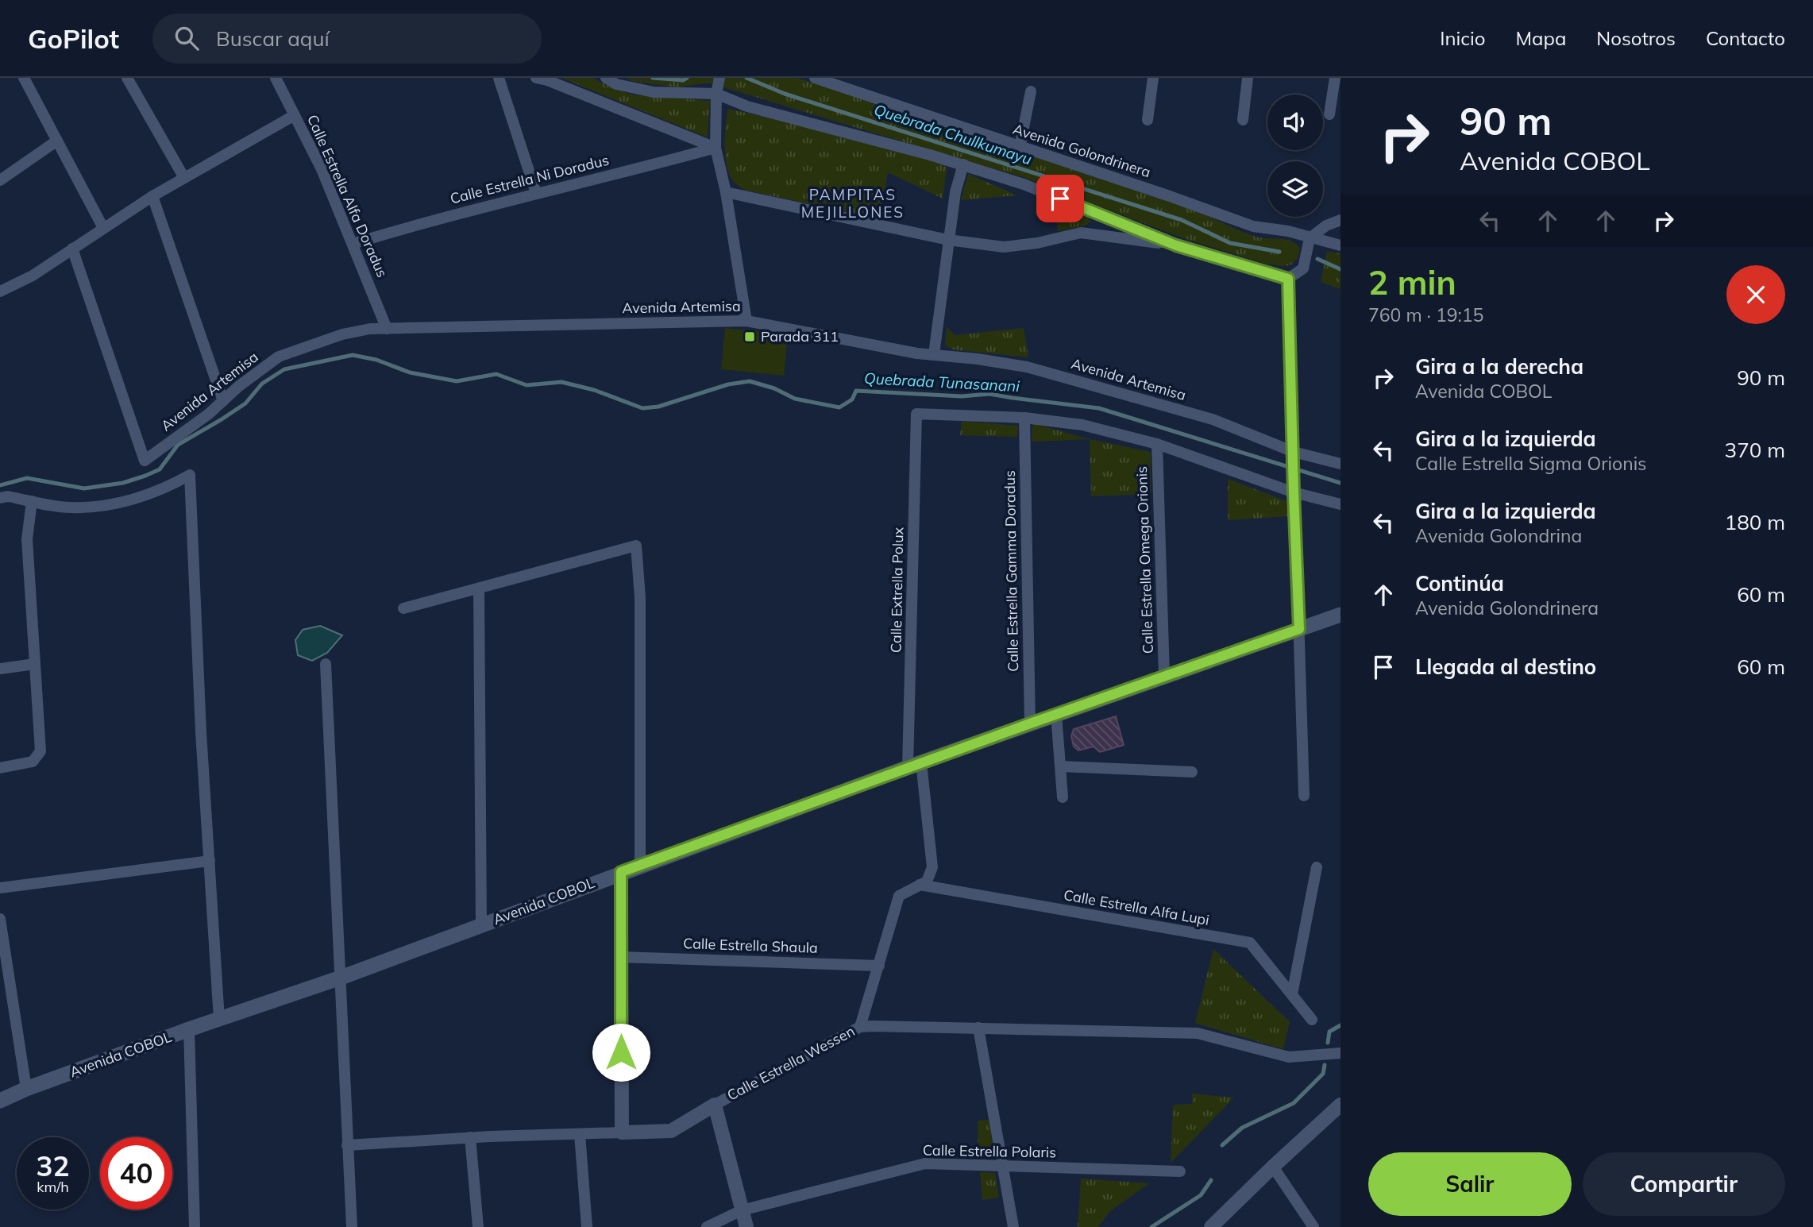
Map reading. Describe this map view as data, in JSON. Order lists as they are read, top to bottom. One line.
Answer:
{"streets":{"main road":["Avenida COBOL"],"street":["Avenida Golondrinera","Calle Estrella Ni Doradus","Calle Estrella Alfa Doradus","Avenida Artemisa","Calle Estrella Omega Orionis","Calle Estrella Gamma Doradus","Calle Extrella Polux","Calle Estrella Alfa Lupi","Calle Estrella Shaula","Calle Estrella Wessen","Calle Estrella Polaris"]},"crossings":[["Calle Estrella Ni Doradus","Calle Estrella Alfa Doradus"],["Calle Estrella Alfa Doradus","Avenida Artemisa"],["Calle Estrella Omega Orionis","Avenida COBOL"],["Calle Estrella Gamma Doradus","Calle Extrella Polux"],["Calle Estrella Gamma Doradus","Avenida COBOL"],["Calle Extrella Polux","Avenida COBOL"],["Calle Extrella Polux","Calle Estrella Alfa Lupi"]],"districts":["PAMPITAS MEJILLONES"],"water":["Quebrada Chullkumayu","Quebrada Tunasanani"],"places":{"transit":["Parada 311"]},"page":{"header":"GoPilot","search":"Buscar aquí","nav":["Inicio","Mapa","Nosotros","Contacto"],"turn":["90 m","Avenida COBOL"],"heading":["2 min","760 m · 19:15"],"list":[{"name":"Gira a la derecha","note":"Avenida COBOL","value":"90 m"},{"name":"Gira a la izquierda","note":"Calle Estrella Sigma Orionis","value":"370 m"},{"name":"Gira a la izquierda","note":"Avenida Golondrina","value":"180 m"},{"name":"Continúa","note":"Avenida Golondrinera","value":"60 m"},{"name":"Llegada al destino","value":"60 m"}],"speed":"32 km/h","limit":"40","buttons":["Salir","Compartir"]}}
